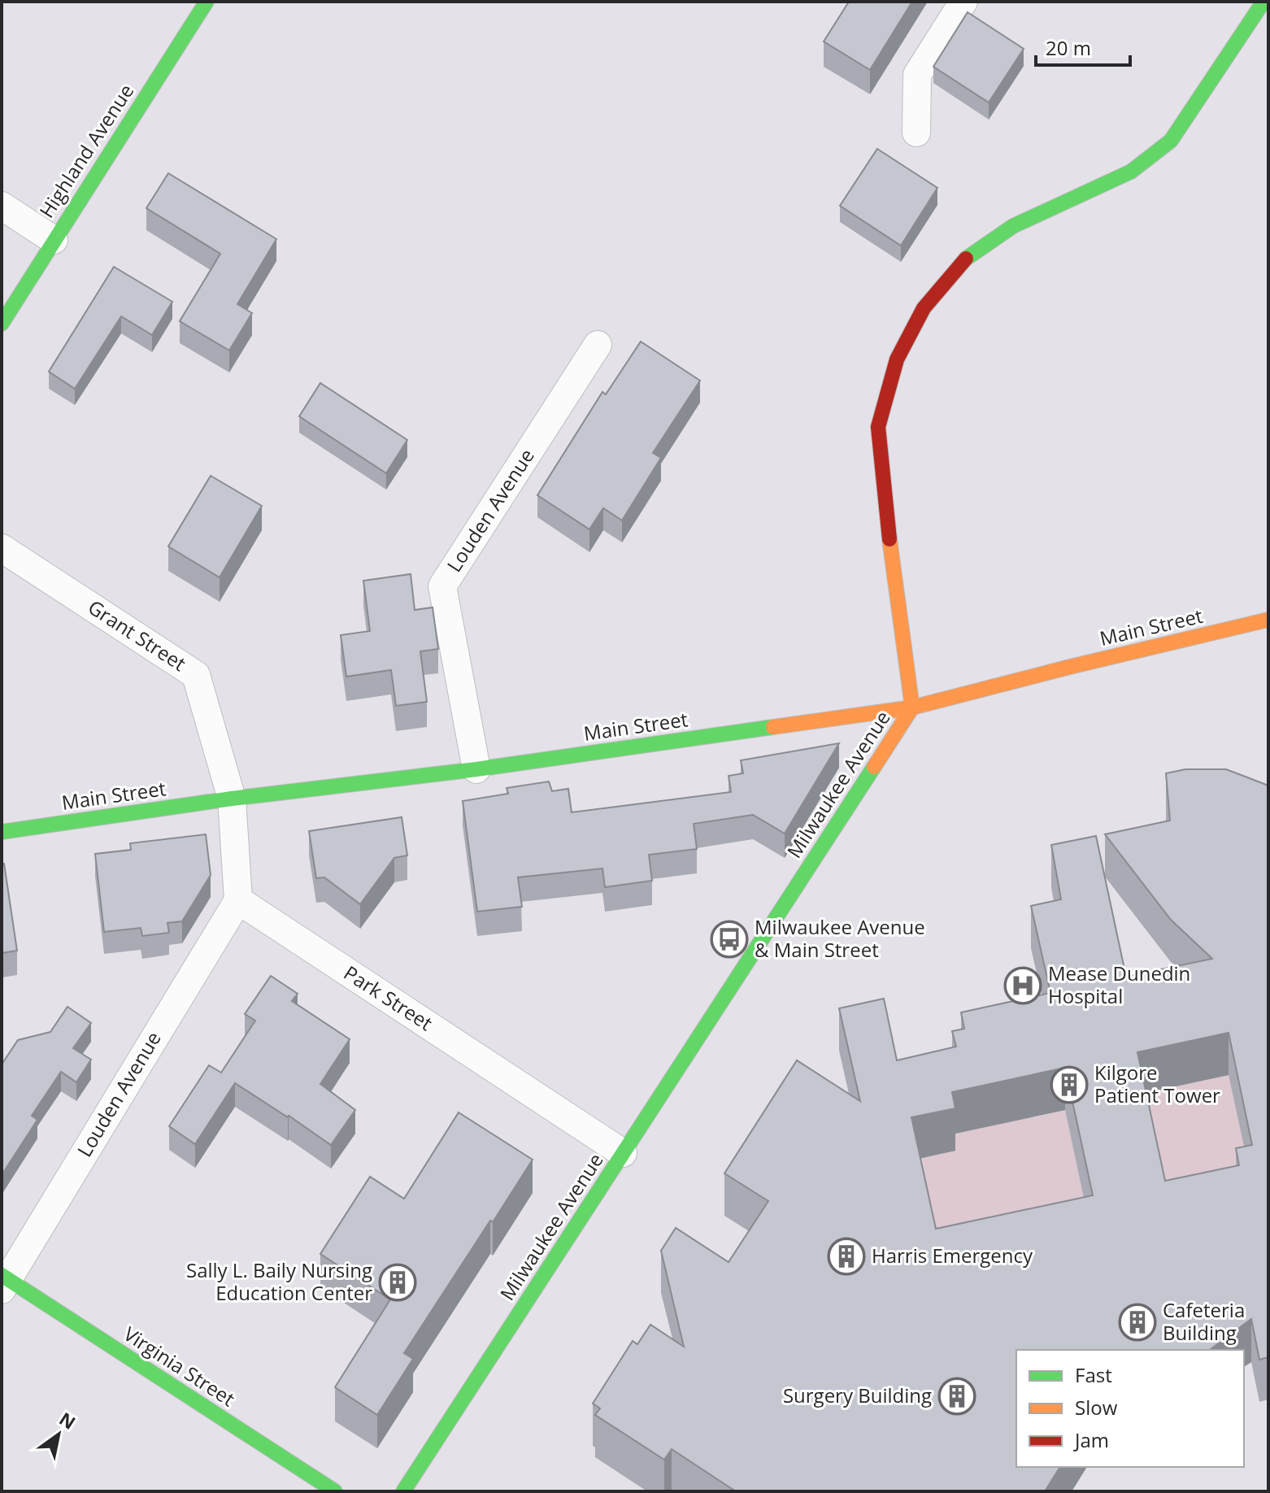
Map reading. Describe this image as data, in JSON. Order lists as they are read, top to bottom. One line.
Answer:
{"streets":{"street":["Highland Avenue","Louden Avenue","Main Street","Grant Street","Milwaukee Avenue","Park Street","Virginia Street"]},"crossings":[["Louden Avenue","Main Street"],["Louden Avenue","Park Street"],["Louden Avenue","Virginia Street"],["Main Street","Grant Street"],["Main Street","Milwaukee Avenue"],["Milwaukee Avenue","Park Street"]],"places":{"bus stop":["Milwaukee Avenue & Main Street"],"hospital":["Mease Dunedin Hospital"],"building":["Kilgore Patient Tower","Harris Emergency","Sally L. Baily Nursing Education Center","Cafeteria Building","Surgery Building"]},"legend":["Fast","Slow","Jam"],"scale_bar":"20 m","north":"top right"}
